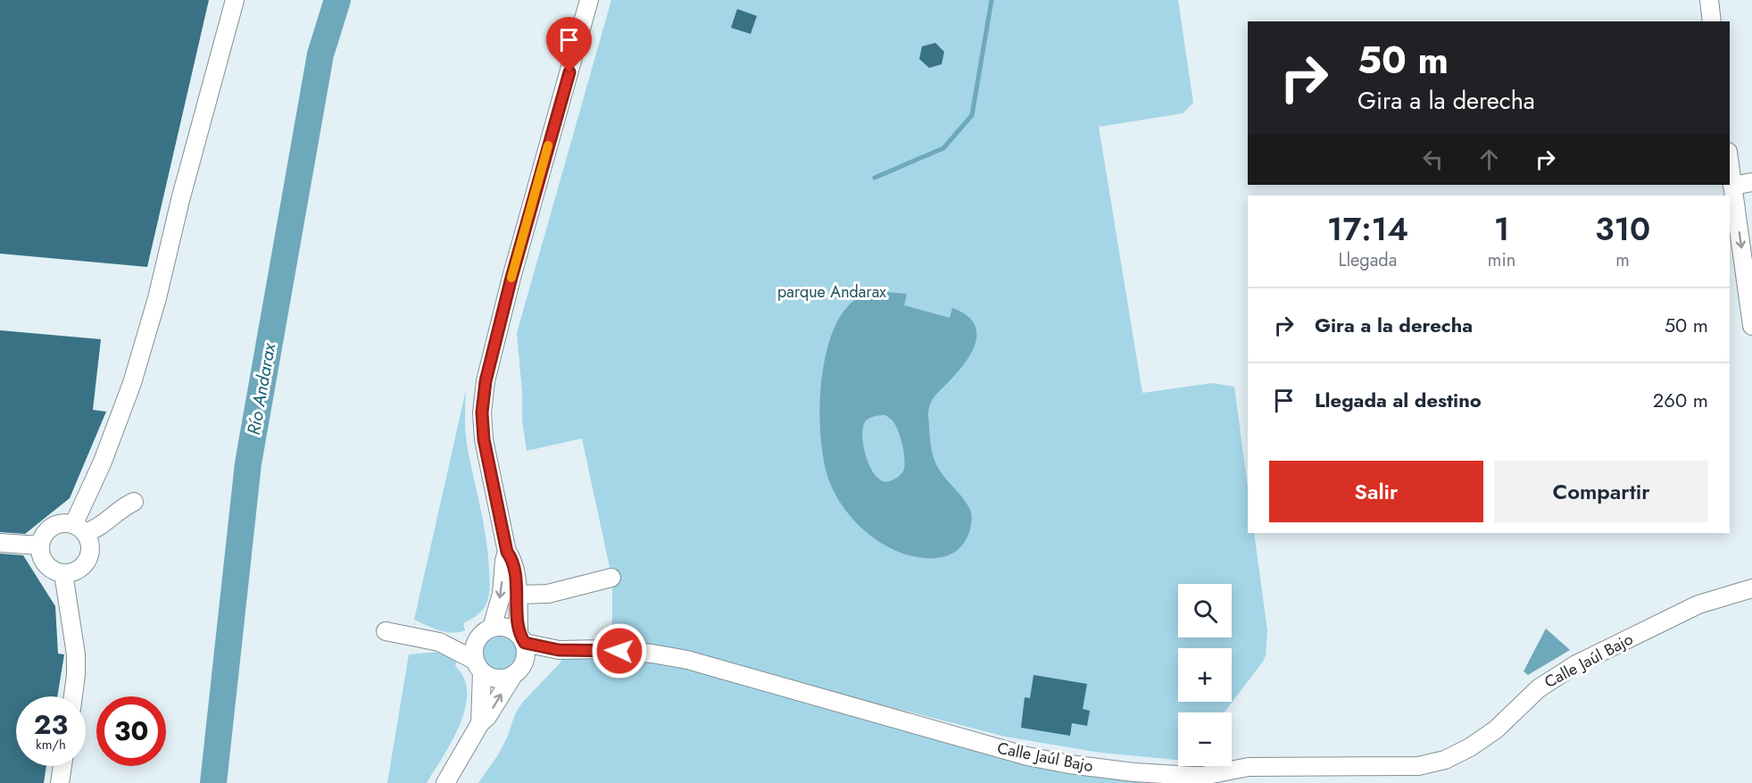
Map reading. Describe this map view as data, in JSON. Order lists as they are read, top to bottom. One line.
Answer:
{"streets":{"street":["Calle Jaúl Bajo"]},"water":["Río Andarax"],"parks":["parque Andarax"],"page":{"turn":["50 m","Gira a la derecha"],"eta":["17:14","Llegada","1","min","310","m"],"list":[{"name":"Gira a la derecha","value":"50 m"},{"name":"Llegada al destino","value":"260 m"}],"buttons":["Salir","Compartir"],"map_buttons":["+","−"],"speed":"23 km/h","limit":"30"}}
